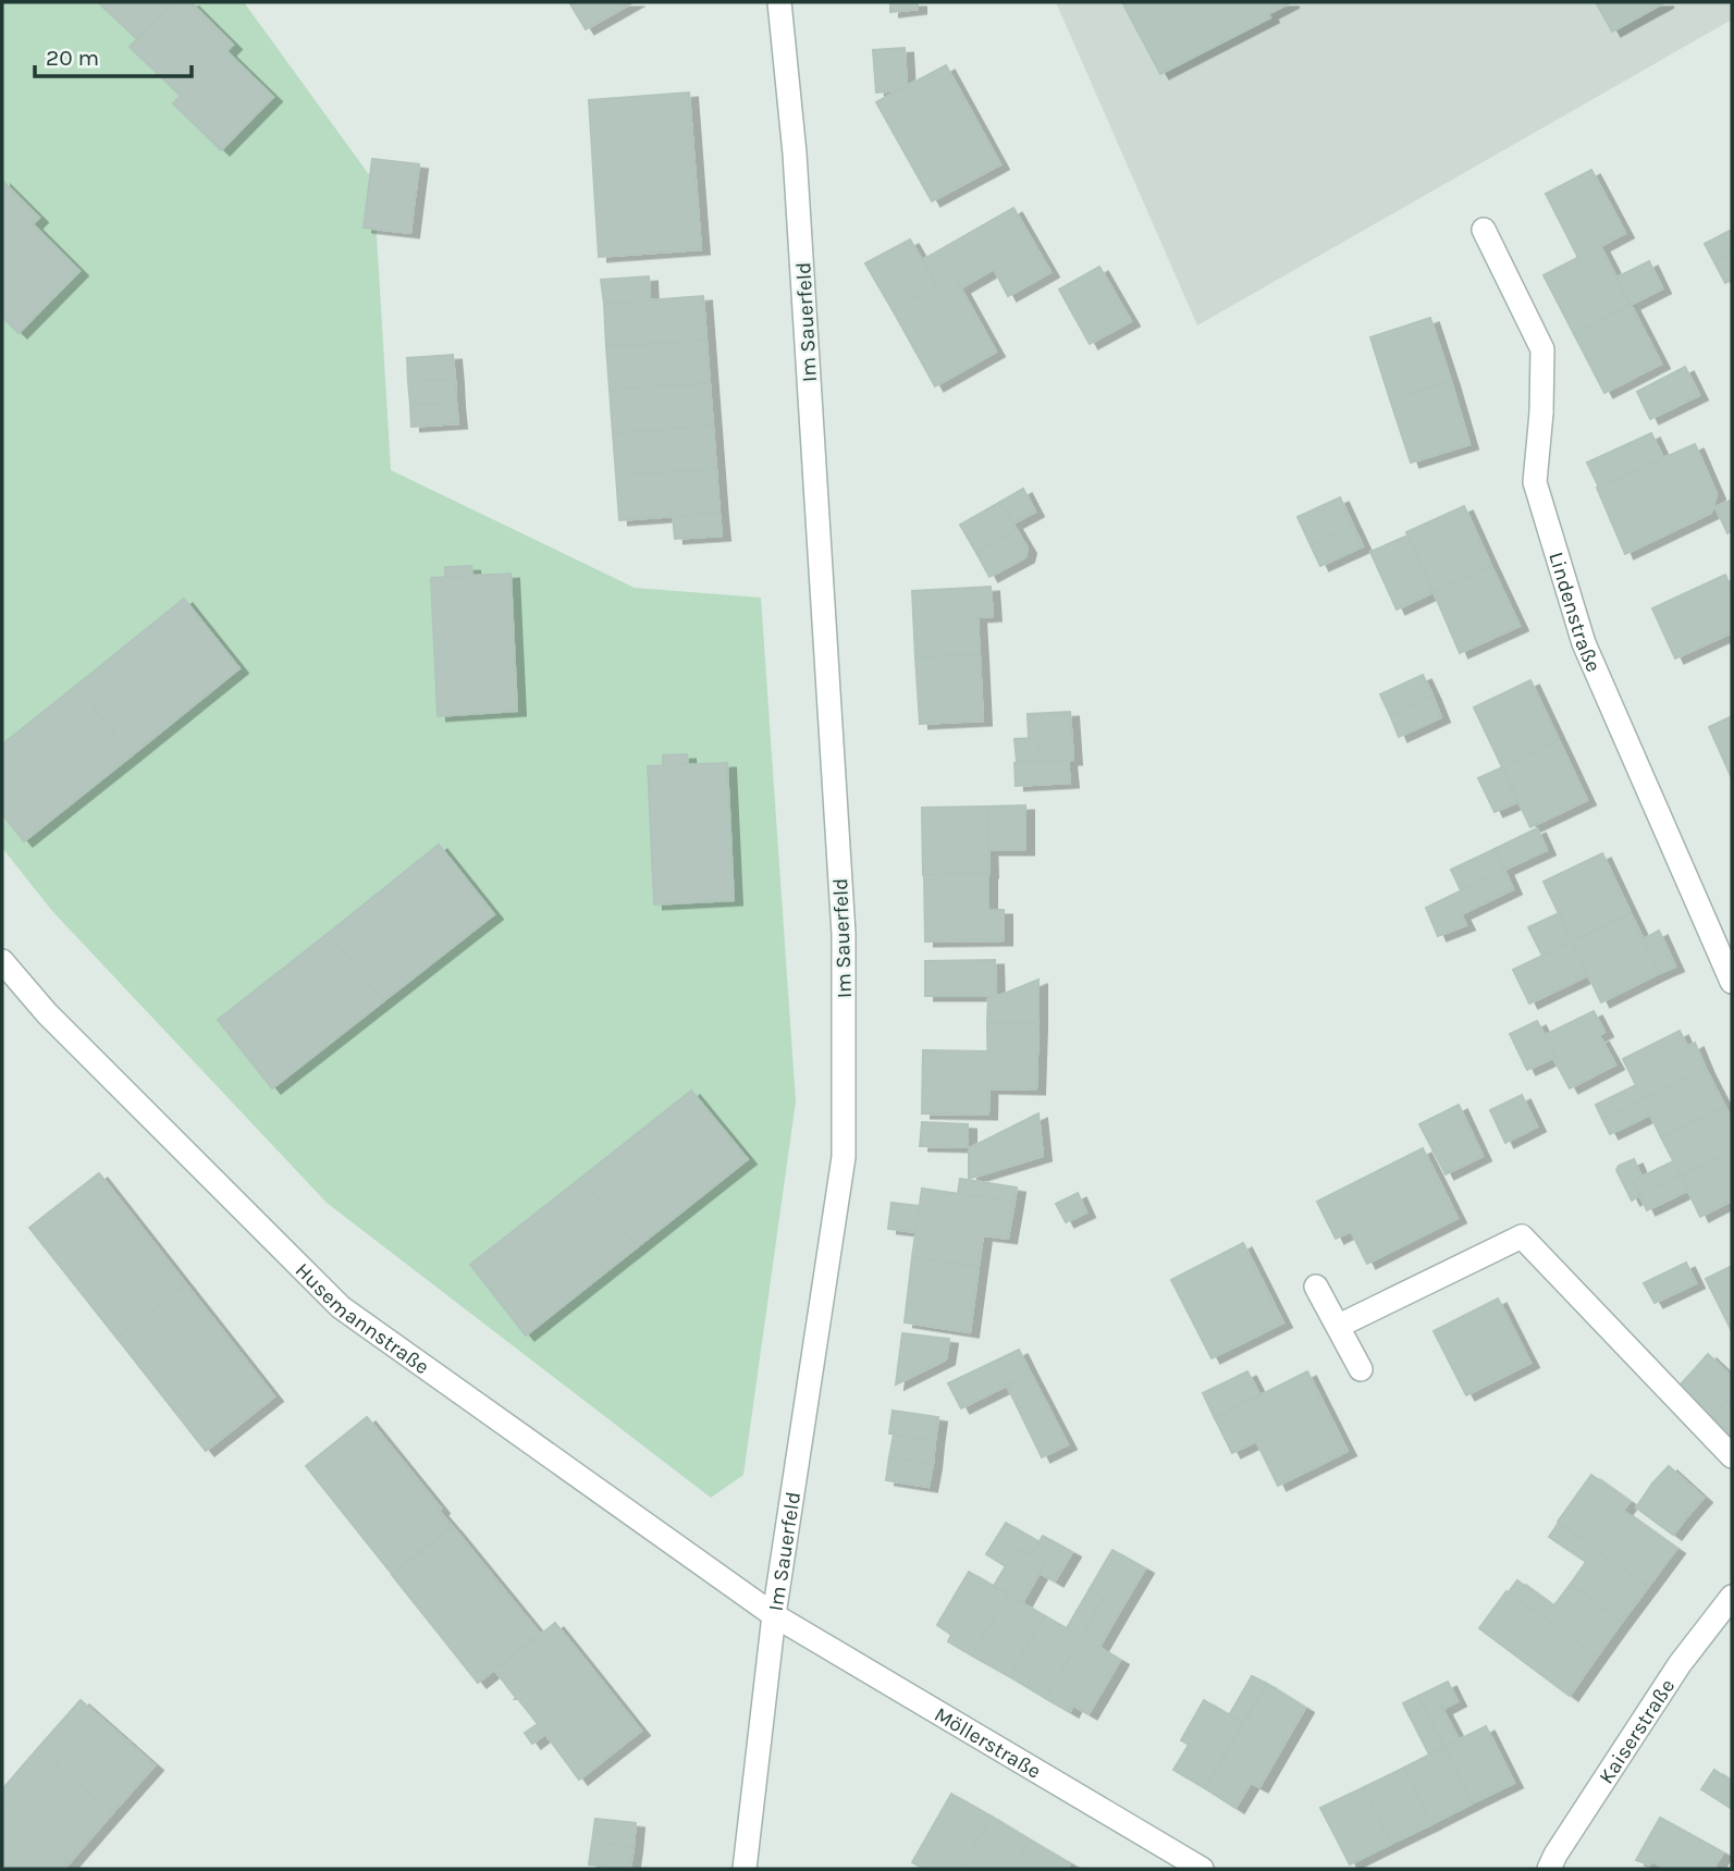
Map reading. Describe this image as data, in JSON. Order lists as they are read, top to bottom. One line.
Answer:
{"streets":{"street":["Im Sauerfeld","Lindenstraße","Husemannstraße","Kaiserstraße","Möllerstraße"]},"crossings":[["Im Sauerfeld","Husemannstraße"],["Im Sauerfeld","Möllerstraße"],["Husemannstraße","Möllerstraße"]],"scale_bar":"20 m"}
